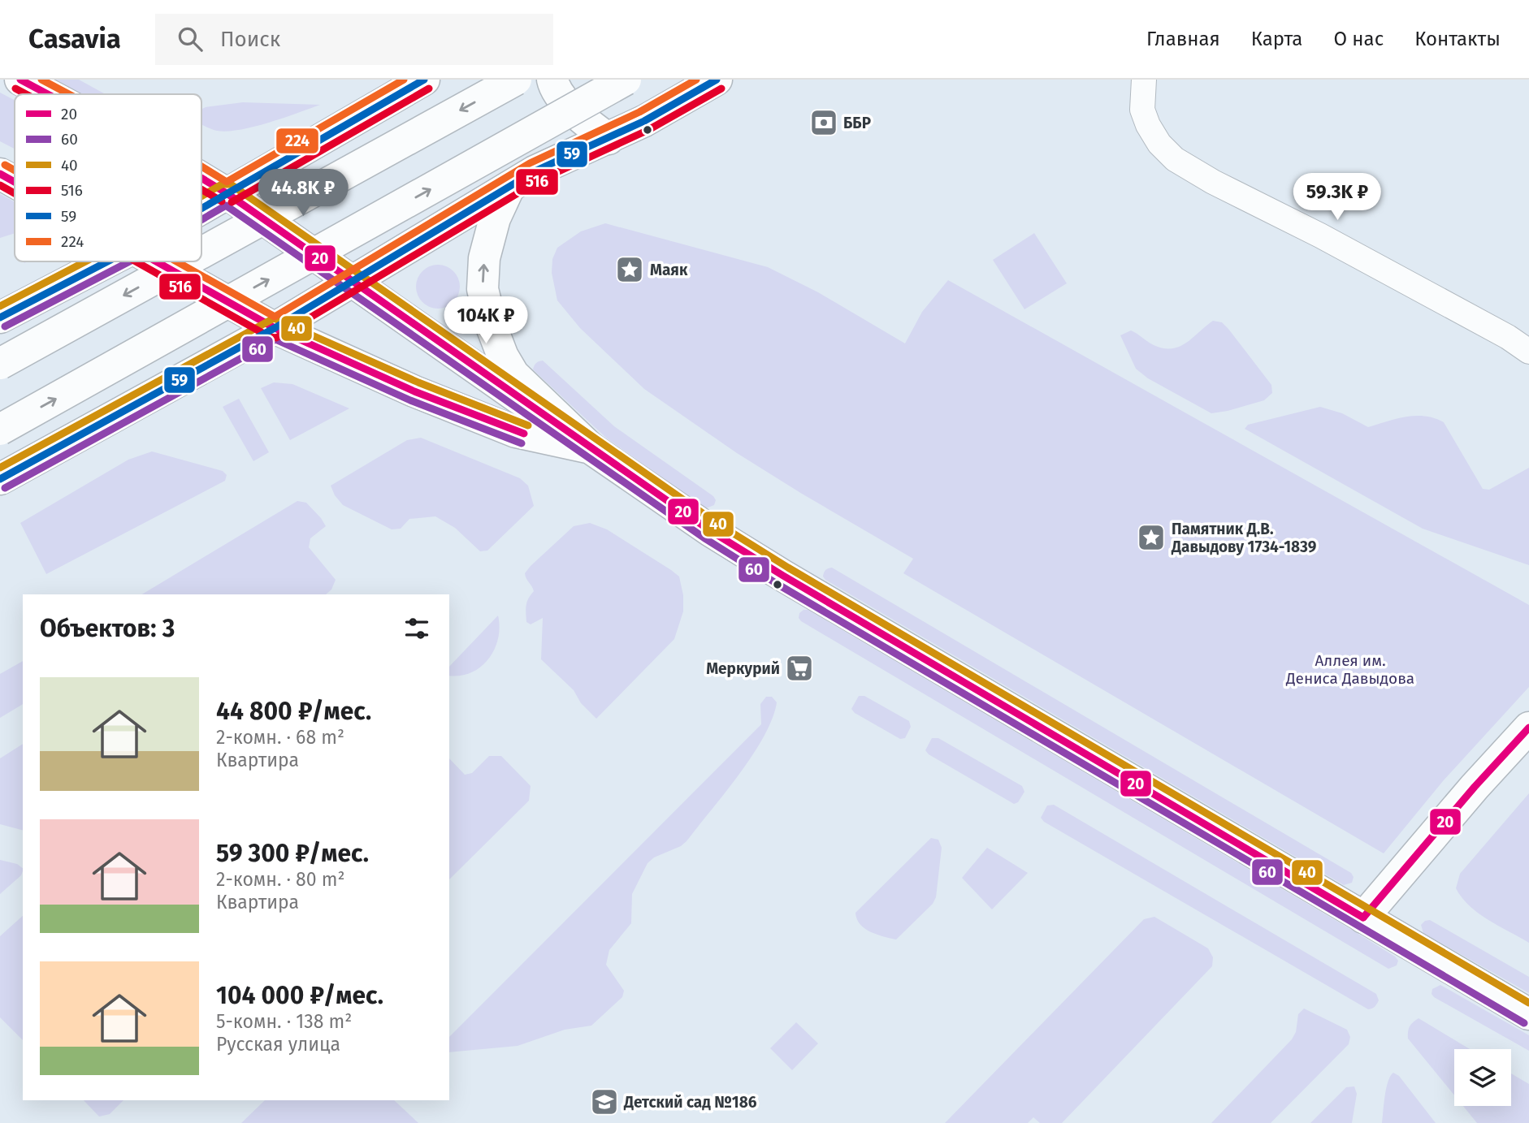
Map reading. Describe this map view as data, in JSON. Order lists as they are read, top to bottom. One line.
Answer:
{"parks":["Аллея им. Дениса Давыдова"],"places":{"bank":["ББР"],"place":["Маяк","Памятник Д.В. Давыдову 1734-1839"],"supermarket":["Меркурий"],"school or university":["Детский сад №186"]},"lines":["transit line 20","transit line 59","transit line 224","transit line 516","transit line 40","transit line 60"],"legend":["20","60","40","516","59","224"],"page":{"header":"Casavia","search":"Поиск","nav":["Главная","Карта","О нас","Контакты"],"price":["44.8K ₽","59.3K ₽","104K ₽"],"heading":"Объектов: 3","list":[{"name":"44 800 ₽/мес.","note":"2-комн. · 68 m² · Квартира"},{"name":"59 300 ₽/мес.","note":"2-комн. · 80 m² · Квартира"},{"name":"104 000 ₽/мес.","note":"5-комн. · 138 m² · Русская улица"}]}}
